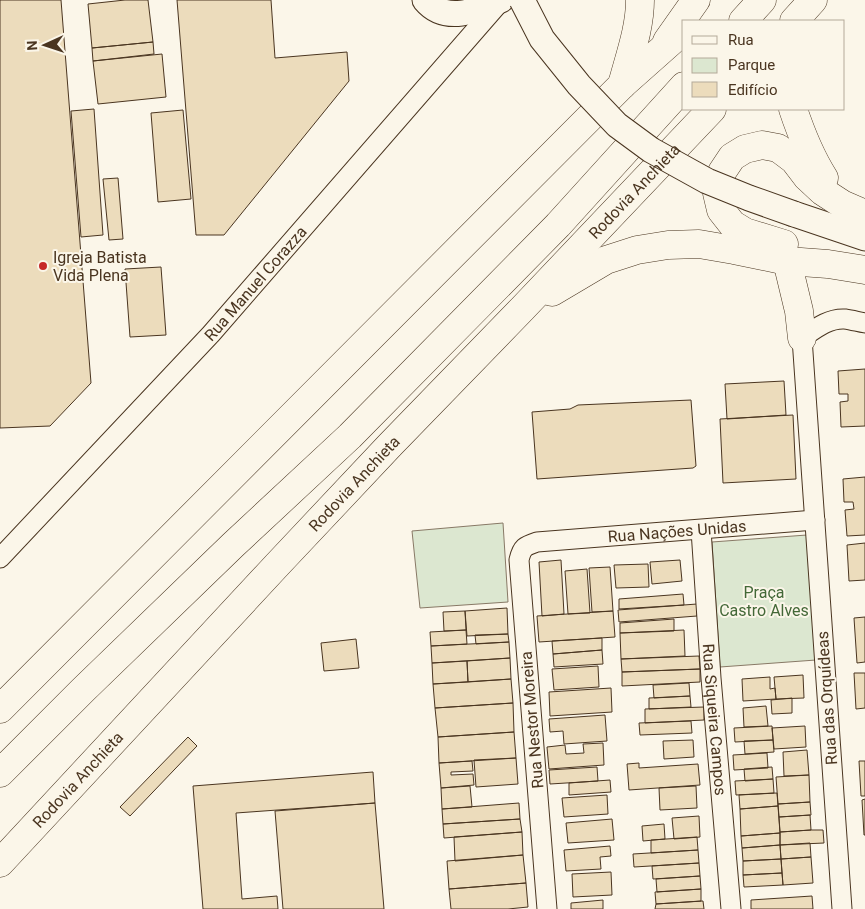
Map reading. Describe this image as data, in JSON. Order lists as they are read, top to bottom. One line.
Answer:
{"streets":{"highway":["Rodovia Anchieta"],"street":["Rua Manuel Corazza","Rua Nações Unidas","Rua das Orquídeas","Rua Nestor Moreira","Rua Siqueira Campos"]},"crossings":[["Rua Nações Unidas","Rua das Orquídeas"],["Rua Nações Unidas","Rua Nestor Moreira"],["Rua Nações Unidas","Rua Siqueira Campos"]],"parks":["Praça Castro Alves"],"places":["Igreja Batista Vida Plena"],"legend":["Rua","Parque","Edifício"],"north":"left"}
